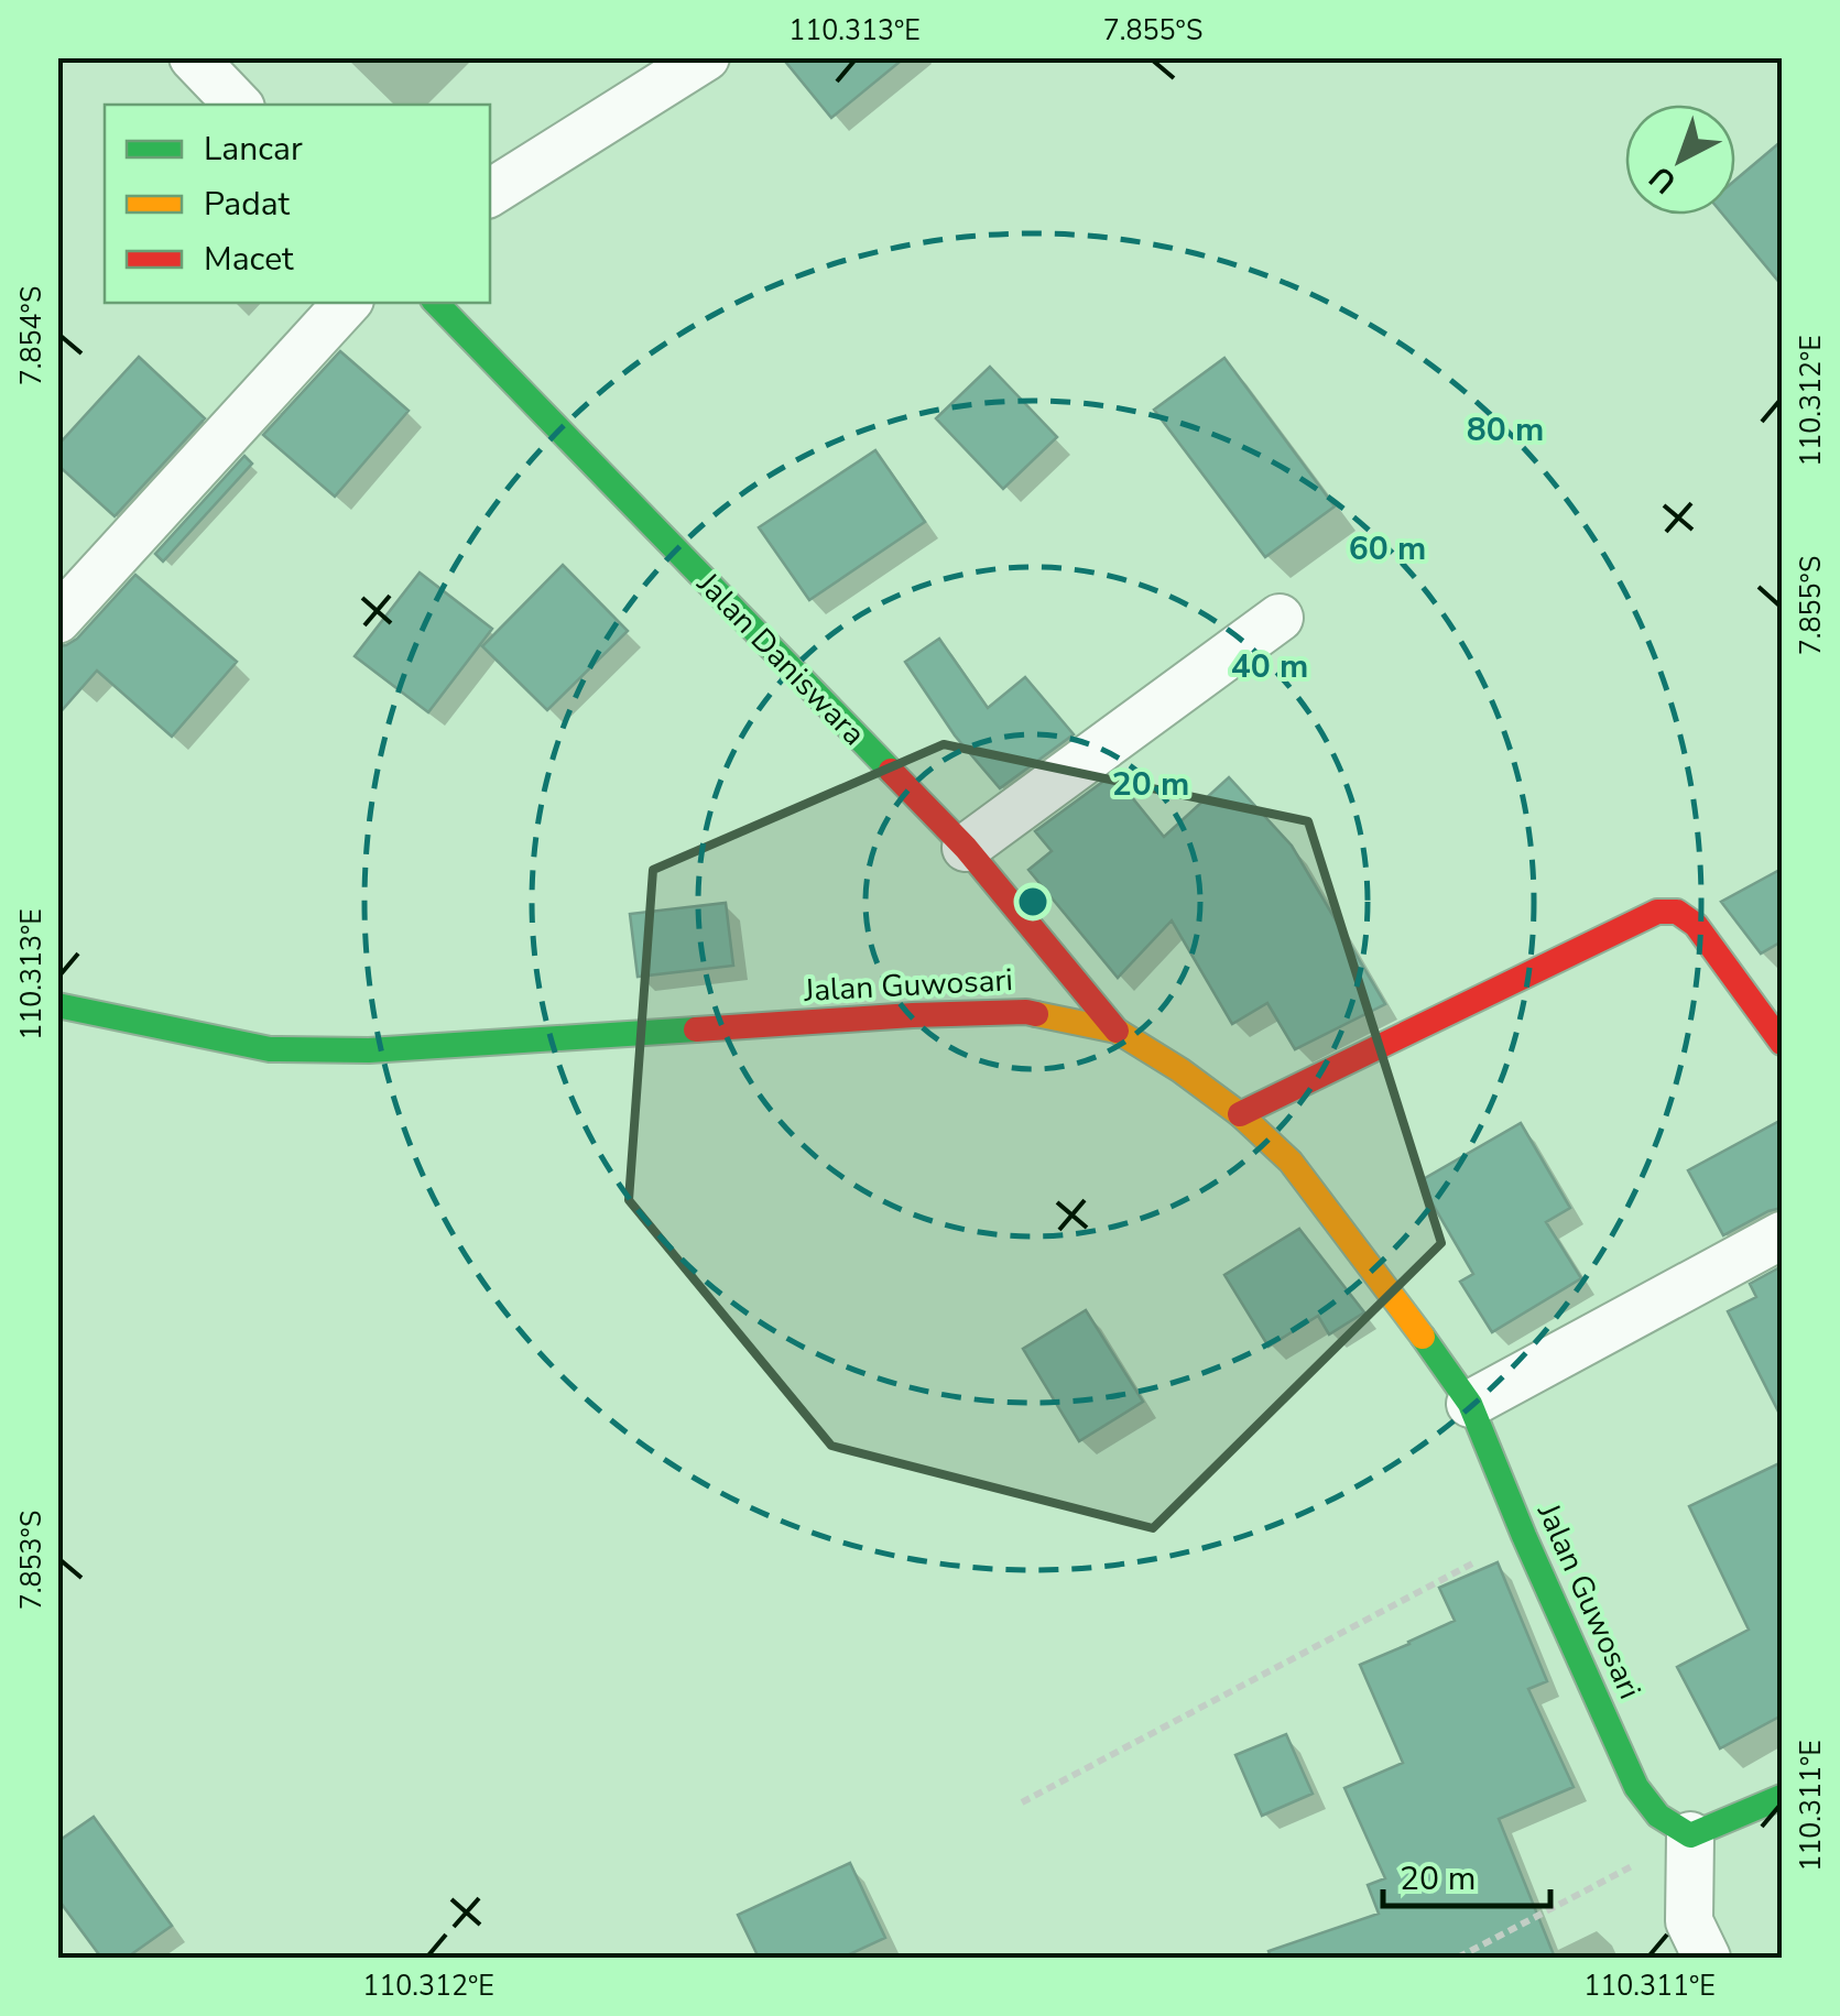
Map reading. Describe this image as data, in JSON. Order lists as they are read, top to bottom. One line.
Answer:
{"streets":{"street":["Jalan Daniswara","Jalan Guwosari"]},"crossings":[["Jalan Daniswara","Jalan Guwosari"]],"legend":["Lancar","Padat","Macet"],"scale_bar":"20 m","north":"bottom left","coordinates":["110.313°E","7.855°S","7.854°S","110.312°E","7.853°S","110.311°E"],"rings":["80 m","60 m","40 m","20 m"]}
